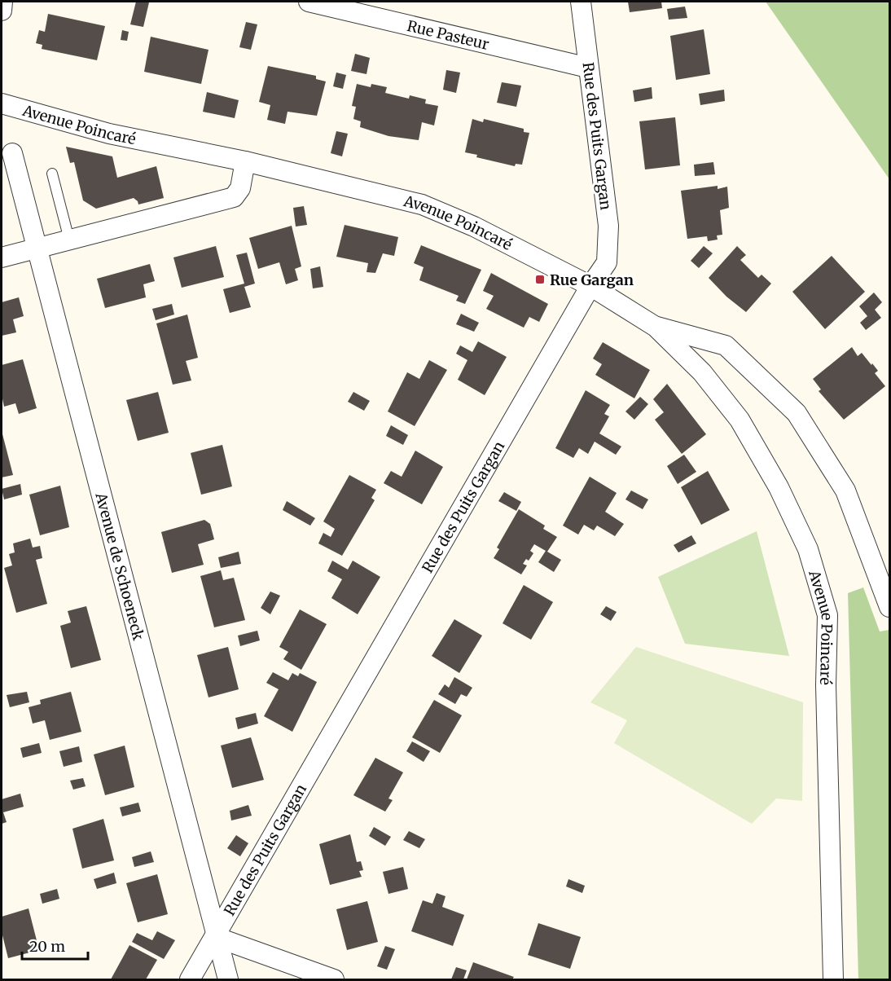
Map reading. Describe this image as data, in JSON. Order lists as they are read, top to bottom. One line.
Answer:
{"streets":{"street":["Rue Pasteur","Avenue Poincaré","Rue des Puits Gargan","Avenue de Schoeneck"]},"crossings":[["Rue Pasteur","Rue des Puits Gargan"],["Avenue Poincaré","Rue des Puits Gargan"],["Rue des Puits Gargan","Avenue de Schoeneck"]],"places":{"transit":["Rue Gargan"]},"scale_bar":"20 m"}
